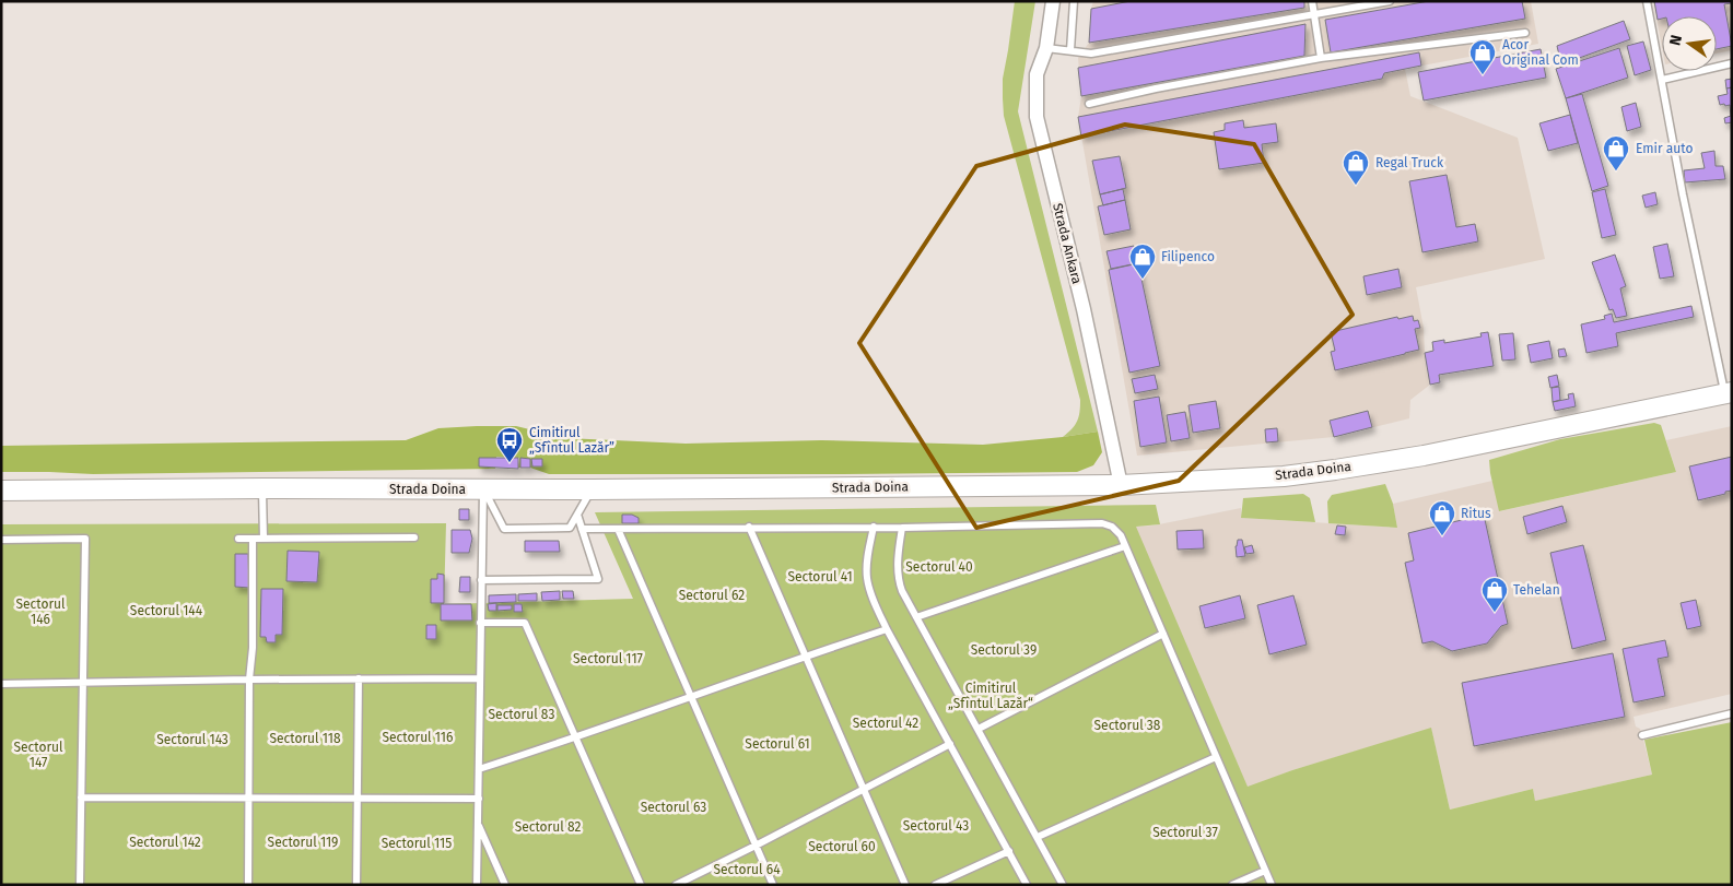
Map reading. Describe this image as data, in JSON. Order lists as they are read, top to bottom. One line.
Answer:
{"streets":{"main road":["Strada Doina"],"street":["Strada Ankara"]},"crossings":[["Strada Ankara","Strada Doina"]],"parks":["Sectorul 40","Sectorul 41","Sectorul 62","Sectorul 146","Sectorul 144","Sectorul 39","Sectorul 117","Cimitirul „Sfîntul Lazăr“","Sectorul 83","Sectorul 42","Sectorul 38","Sectorul 116","Sectorul 118","Sectorul 143","Sectorul 61","Sectorul 147","Sectorul 63","Sectorul 43","Sectorul 82","Sectorul 37","Sectorul 142","Sectorul 119","Sectorul 115","Sectorul 60","Sectorul 64"],"places":{"shop":["Acor Original Com","Emir auto","Regal Truck","Filipenco","Ritus","Tehelan"],"bus stop":["Cimitirul „Sfîntul Lazăr”"]},"north":"left"}
